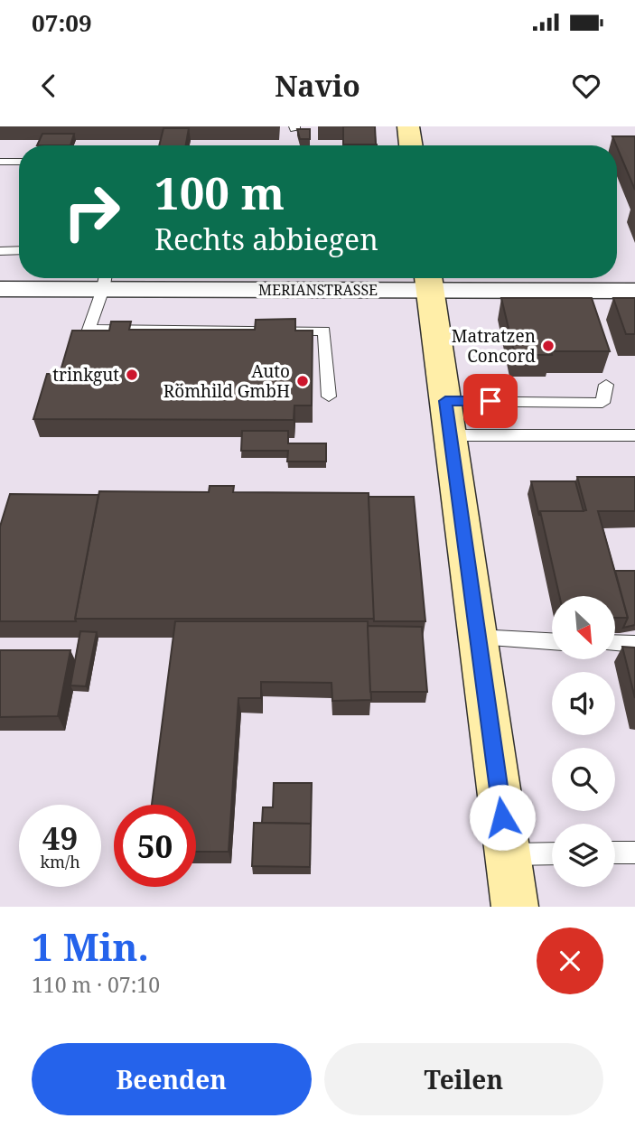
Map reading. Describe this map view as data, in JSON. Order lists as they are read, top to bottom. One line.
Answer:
{"streets":{"street":["MERIANSTRASSE"]},"places":["Matratzen Concord","trinkgut","Auto Römhild GmbH"],"north":"bottom right","page":{"status":"07:09","header":"Navio","turn":["100 m","Rechts abbiegen"],"speed":"49 km/h","limit":"50","heading":["1 Min.","110 m · 07:10"],"buttons":["Beenden","Teilen"]}}
